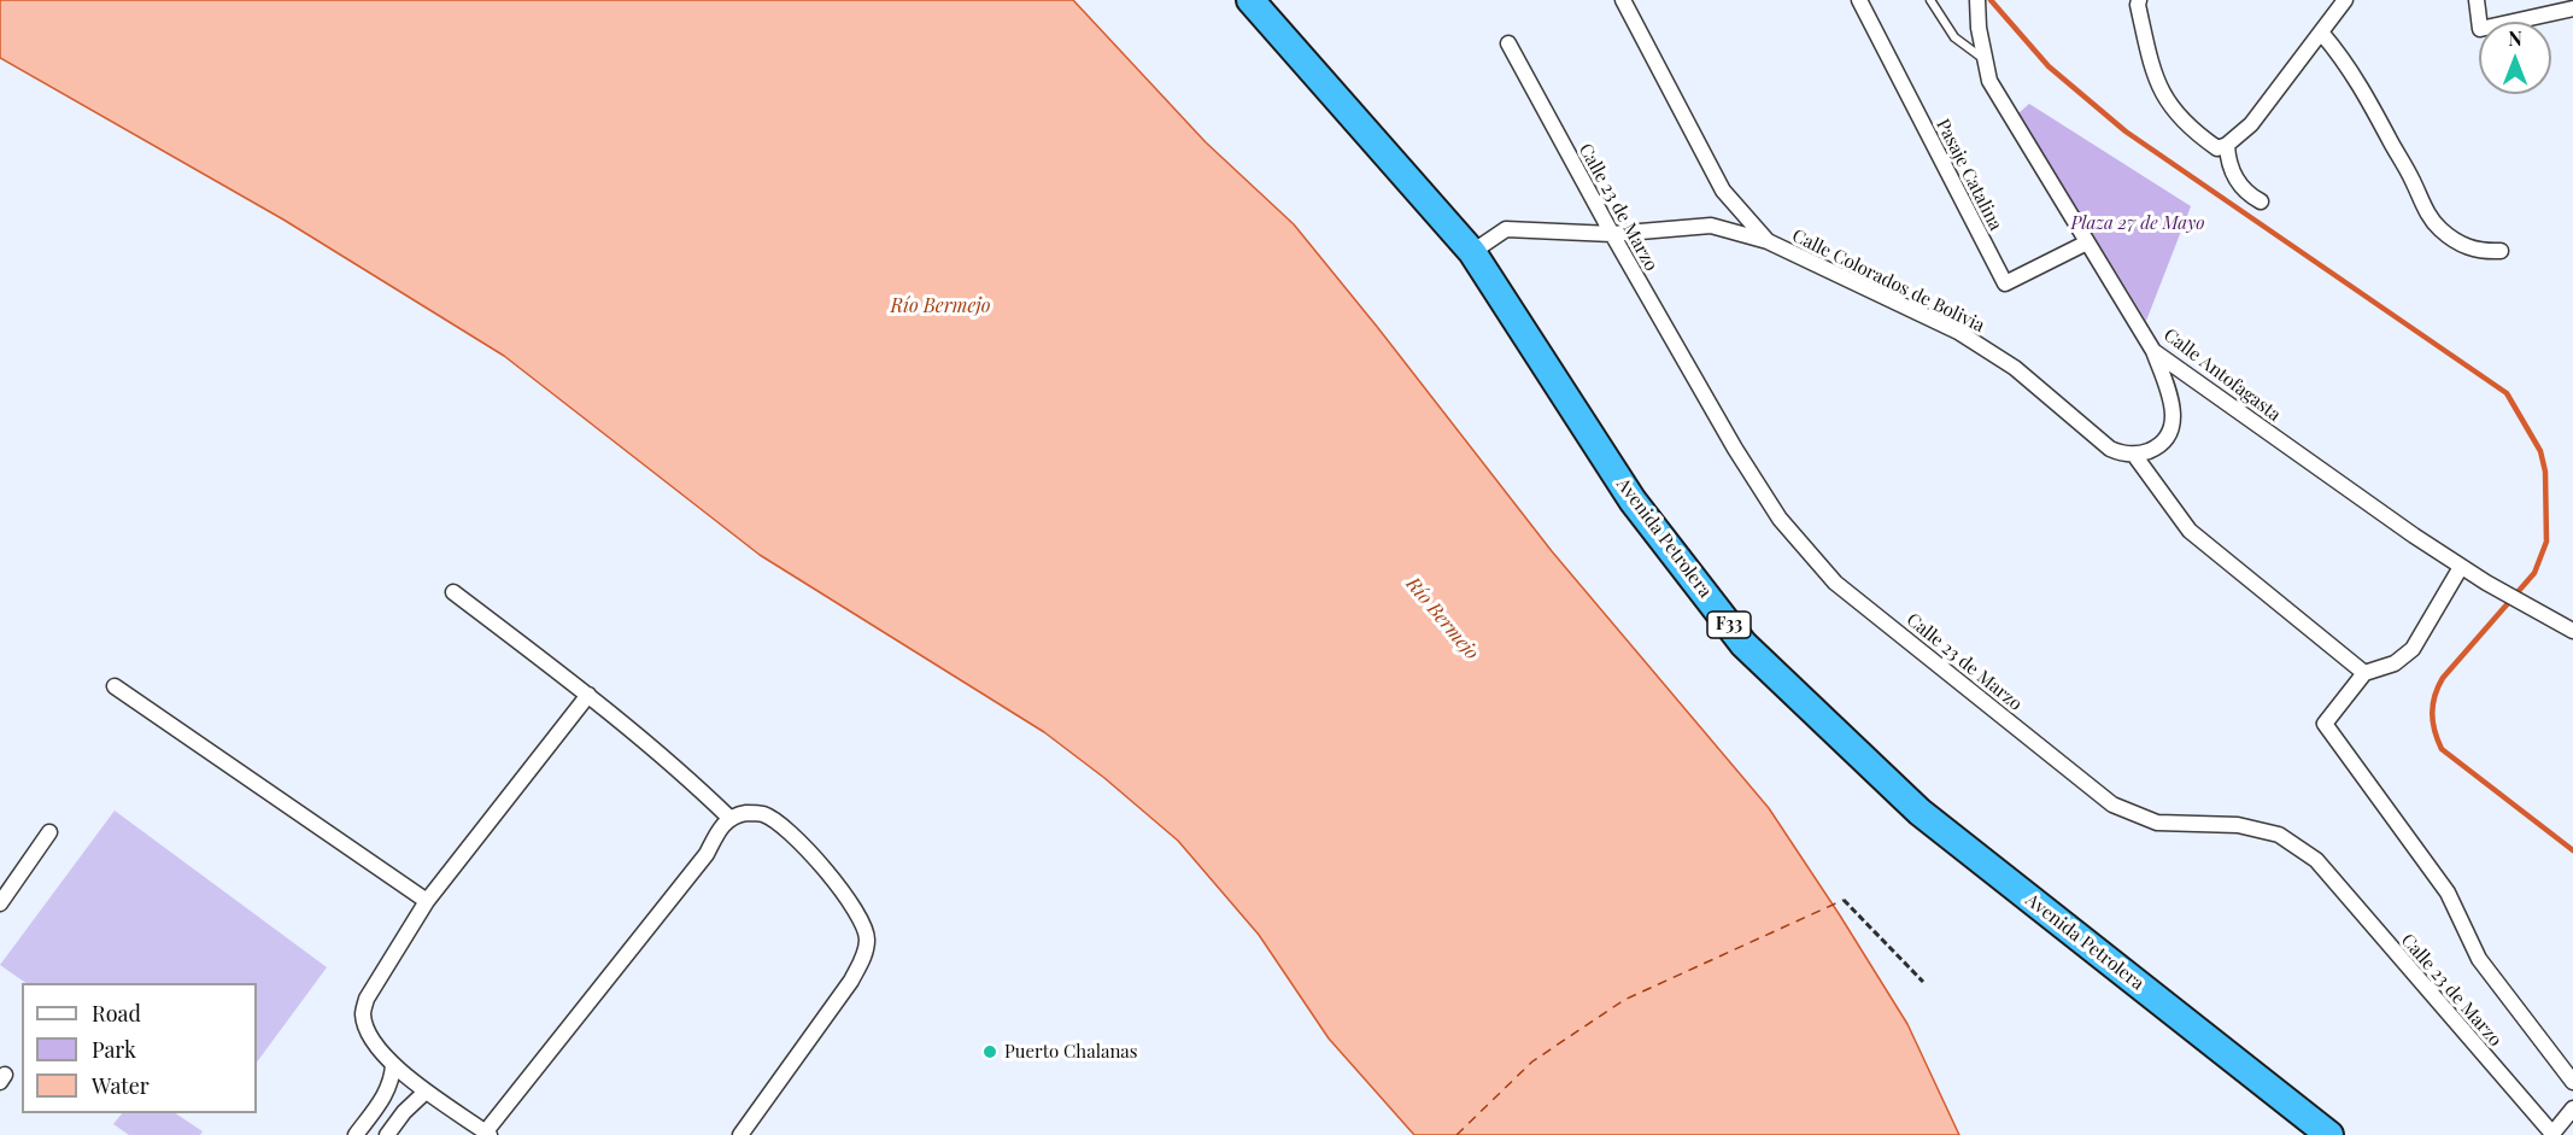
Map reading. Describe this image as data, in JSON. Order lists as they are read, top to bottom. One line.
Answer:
{"streets":{"highway":["Avenida Petrolera","F33"],"street":["Pasaje Catalina","Calle 23 de Marzo","Calle Colorados de Bolivia","Calle Antofagasta"]},"crossings":[["Pasaje Catalina","Calle Antofagasta"],["Calle 23 de Marzo","Calle Colorados de Bolivia"],["Calle Colorados de Bolivia","Avenida Petrolera"]],"water":["Río Bermejo"],"parks":["Plaza 27 de Mayo"],"places":["Puerto Chalanas"],"legend":["Road","Park","Water"],"north":"top"}
